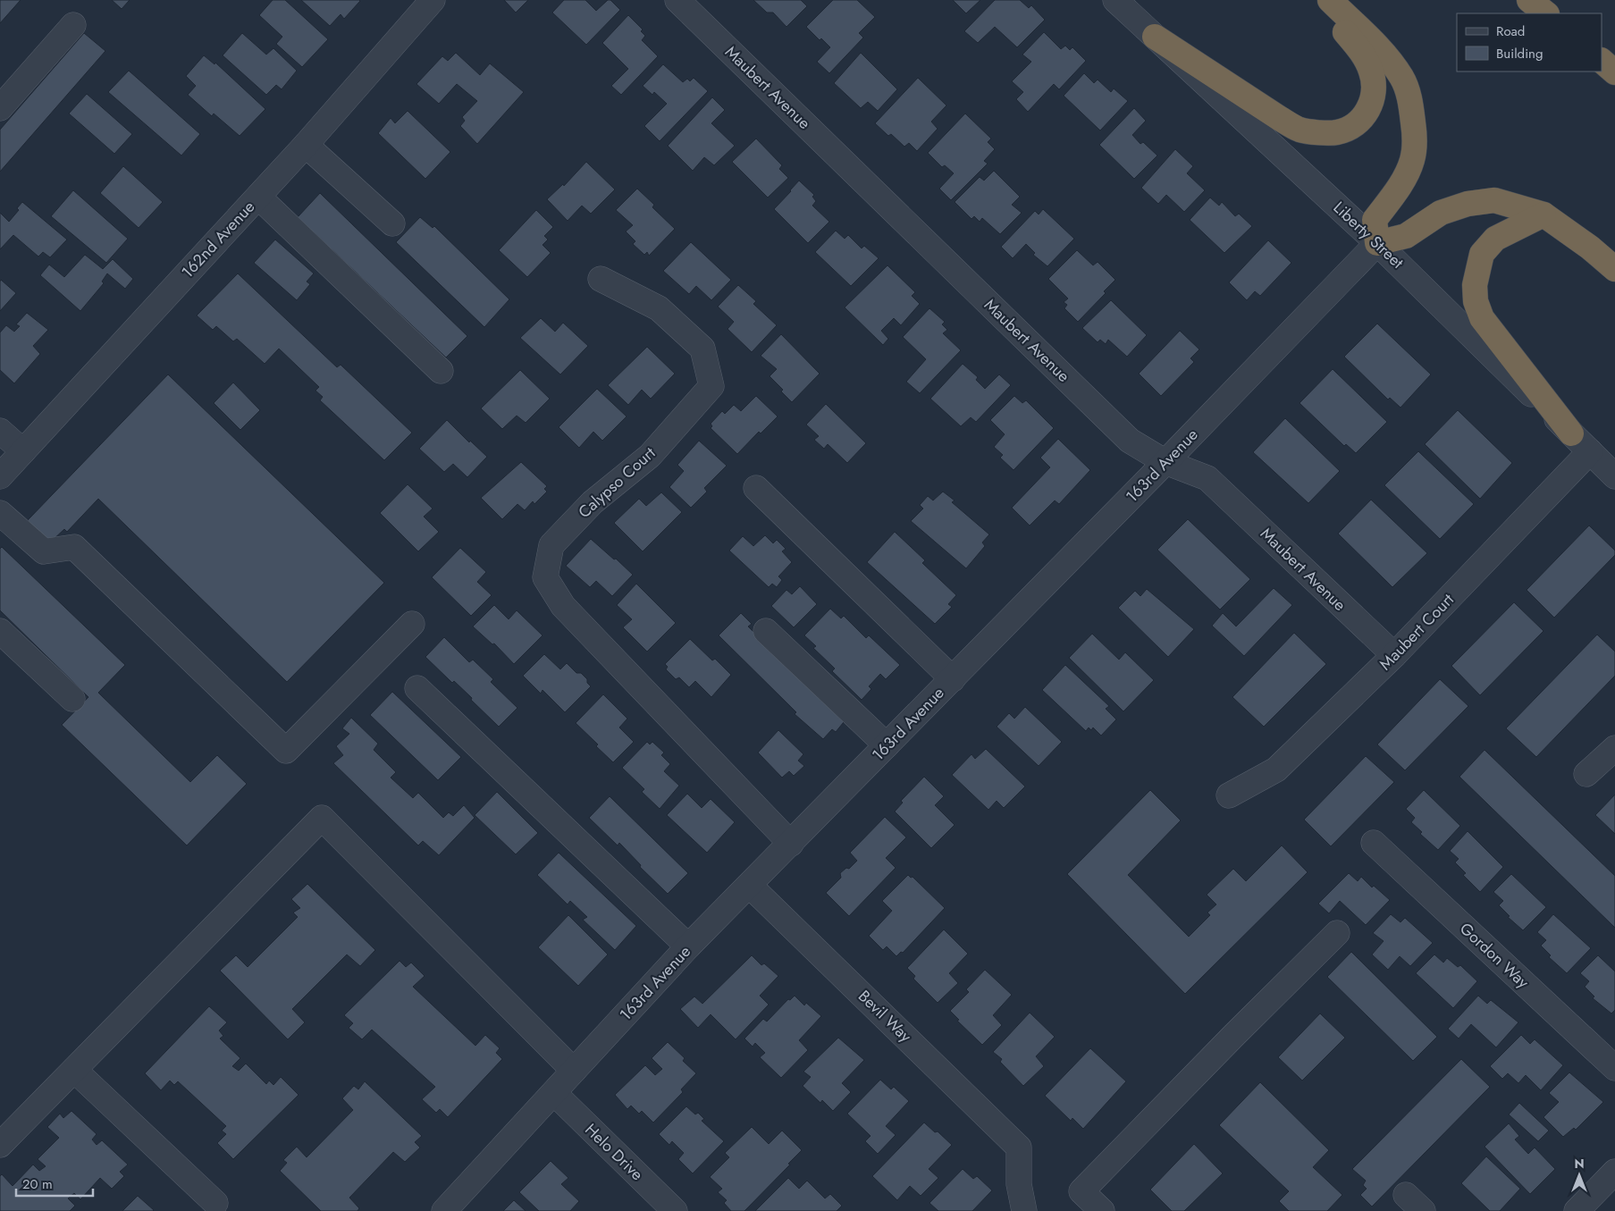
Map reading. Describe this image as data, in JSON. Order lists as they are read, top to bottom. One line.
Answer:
{"streets":{"street":["Maubert Avenue","Liberty Street","162nd Avenue","163rd Avenue","Calypso Court","Maubert Court","Gordon Way","Bevil Way","Helo Drive"]},"crossings":[["Maubert Avenue","163rd Avenue"],["Maubert Avenue","Maubert Court"],["Liberty Street","163rd Avenue"],["Liberty Street","Maubert Court"],["163rd Avenue","Calypso Court"],["163rd Avenue","Bevil Way"],["163rd Avenue","Helo Drive"]],"legend":["Road","Building"],"scale_bar":"20 m","north":"top"}
